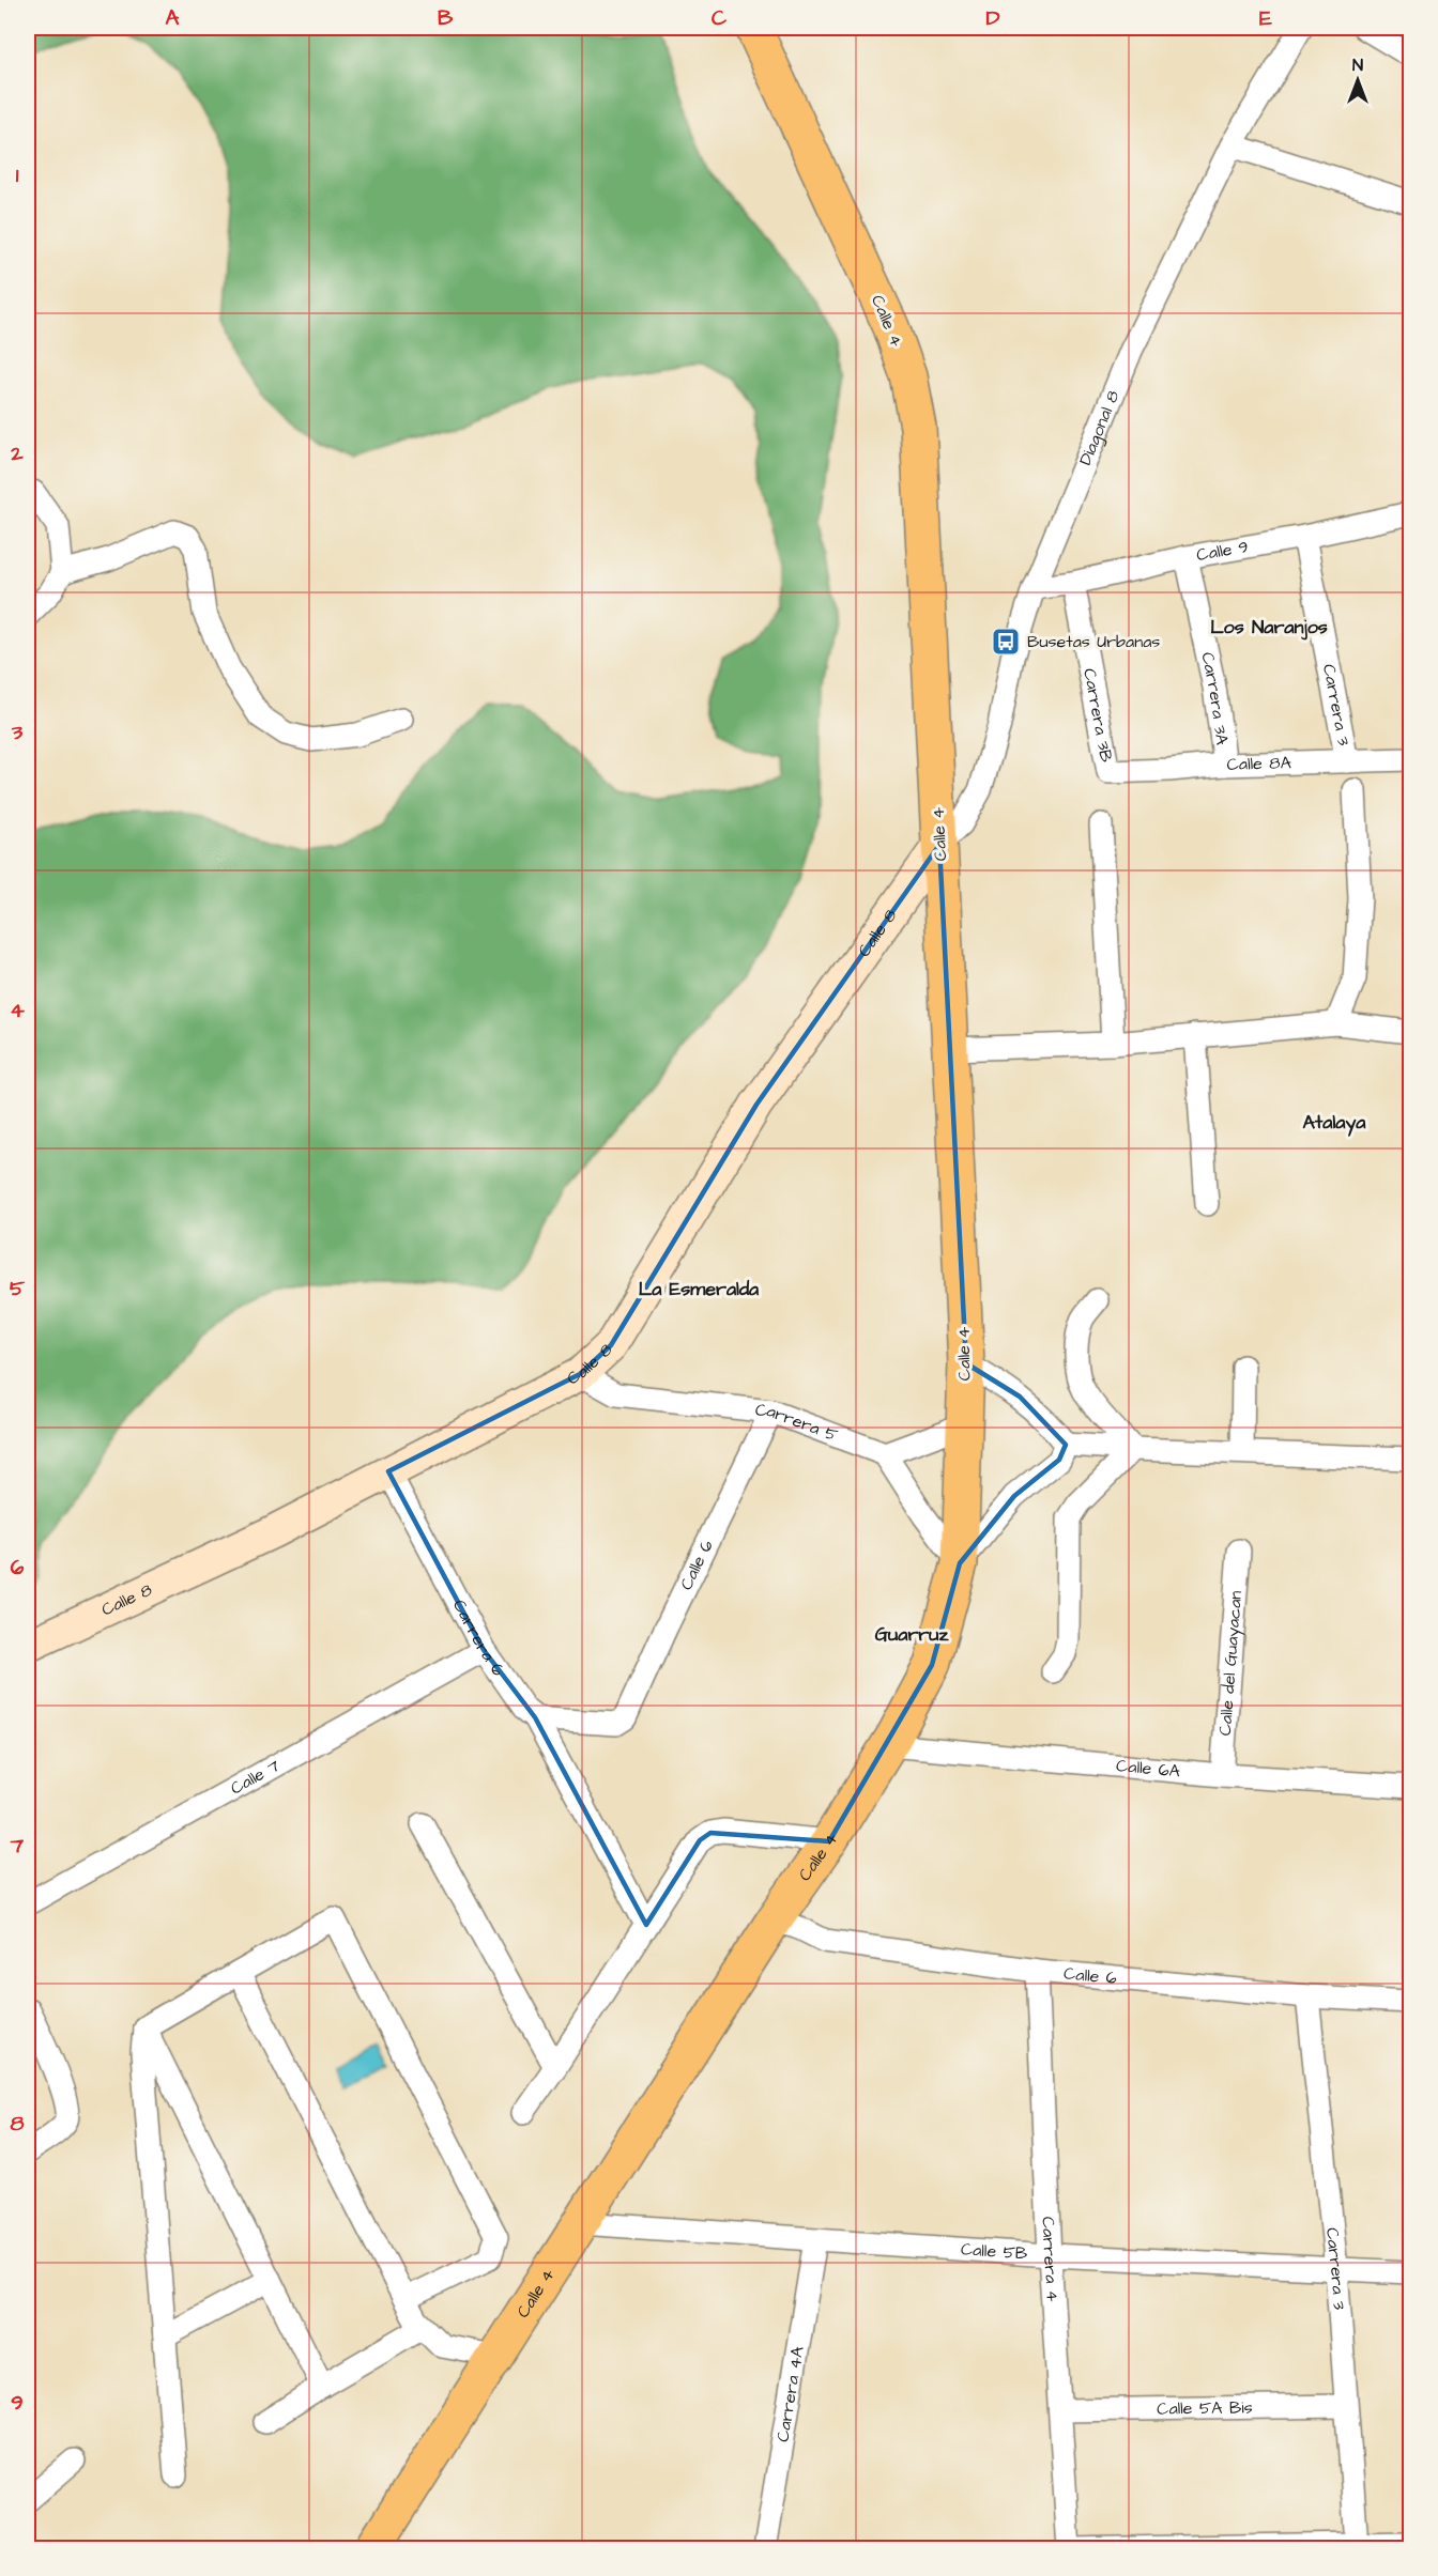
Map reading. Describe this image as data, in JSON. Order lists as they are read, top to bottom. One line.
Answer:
{"streets":{"main road":["Calle 4","Calle 8"],"street":["Diagonal 8","Calle 9","Carrera 3A","Carrera 3","Carrera 3B","Calle 8A","Carrera 5","Calle 6","Carrera 6","Calle del Guayacan","Calle 6A","Calle 7","Calle 5B","Carrera 4","Carrera 4A","Calle 5A Bis"]},"crossings":[["Calle 4","Diagonal 8"],["Calle 4","Calle 8"],["Calle 4","Calle 6"],["Calle 4","Calle 6A"],["Calle 4","Calle 5B"],["Diagonal 8","Calle 9"],["Diagonal 8","Calle 8"],["Calle 9","Carrera 3A"],["Calle 9","Carrera 3"],["Calle 9","Carrera 3B"],["Carrera 3A","Calle 8A"],["Carrera 3","Calle 8A"],["Carrera 3","Calle 6"],["Carrera 3","Calle 5B"],["Carrera 3","Calle 5A Bis"],["Carrera 3B","Calle 8A"],["Calle 8","Carrera 5"],["Calle 8","Carrera 6"],["Carrera 5","Calle 6"],["Calle 6","Carrera 6"],["Calle 6","Carrera 4"],["Carrera 6","Calle 7"],["Calle del Guayacan","Calle 6A"],["Calle 5B","Carrera 4"],["Calle 5B","Carrera 4A"],["Carrera 4","Calle 5A Bis"]],"districts":["Los Naranjos","Atalaya","La Esmeralda","Guarruz"],"places":{"bus stop":["Busetas Urbanas"]},"north":"top","grid":{"columns":["A","B","C","D","E"],"rows":["1","2","3","4","5","6","7","8","9"]}}
